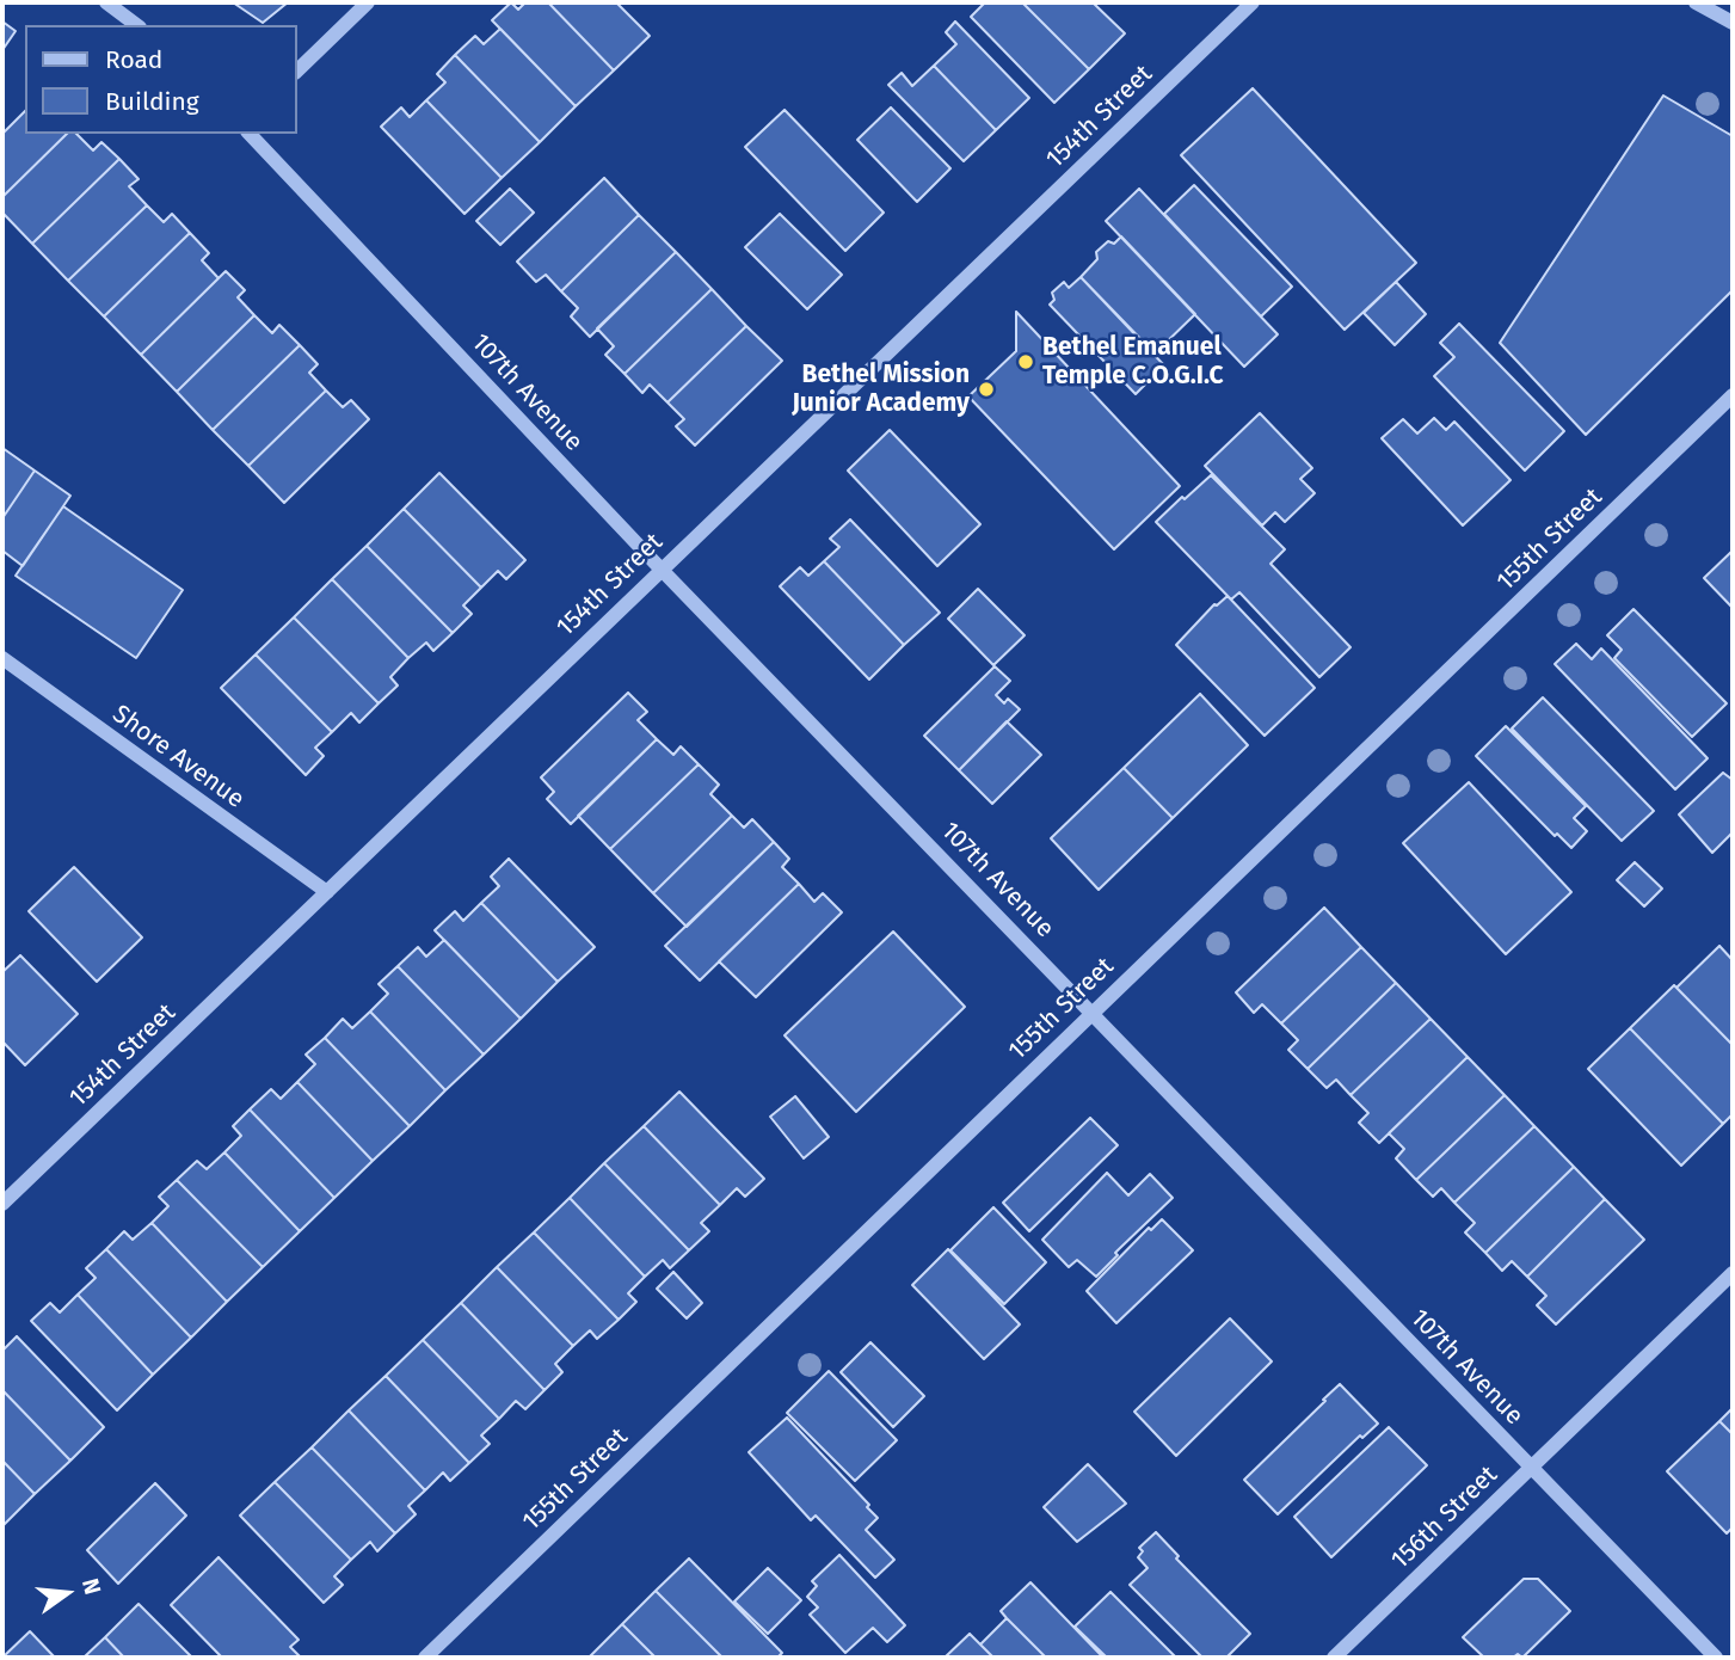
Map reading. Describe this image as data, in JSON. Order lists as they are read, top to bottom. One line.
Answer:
{"streets":{"street":["154th Street","107th Avenue","155th Street","Shore Avenue","156th Street"]},"crossings":[["154th Street","107th Avenue"],["154th Street","Shore Avenue"],["107th Avenue","155th Street"],["107th Avenue","156th Street"]],"places":["Bethel Emanuel Temple C.O.G.I.C","Bethel Mission Junior Academy"],"legend":["Road","Building"],"north":"right"}
